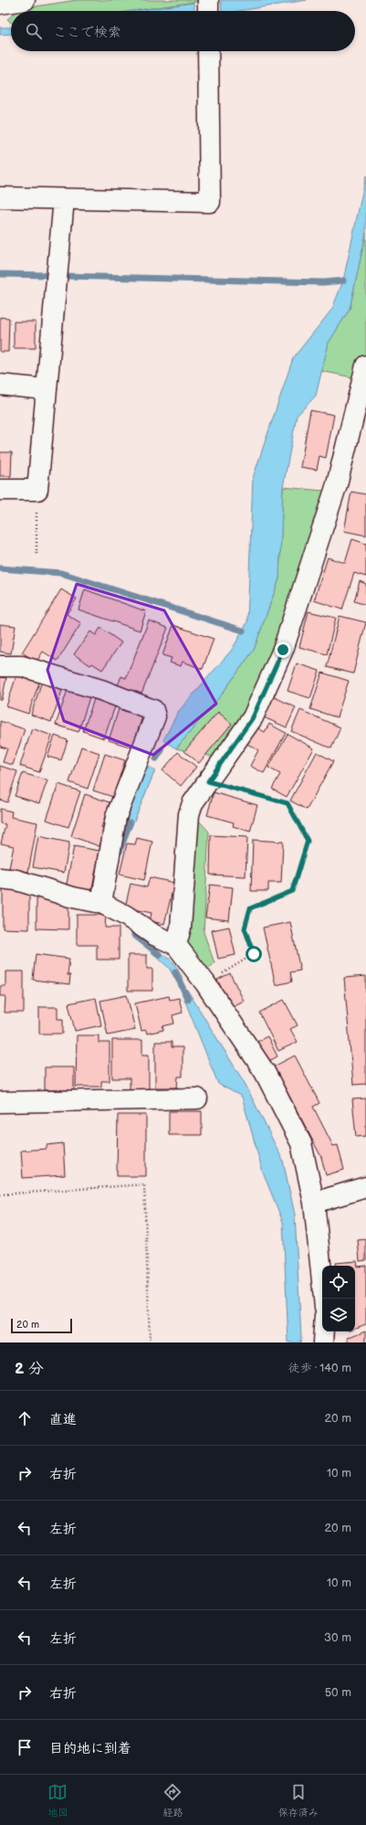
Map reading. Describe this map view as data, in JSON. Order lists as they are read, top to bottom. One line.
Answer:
{"scale_bar":"20 m","page":{"search":"ここで検索","scale":"20 m","heading":["2 分","徒歩 · 140 m"],"list":[["直進","20 m"],["右折","10 m"],["左折","20 m"],["左折","10 m"],["左折","30 m"],["右折","50 m"],"目的地に到着"],"nav":["地図","経路","保存済み"]}}
